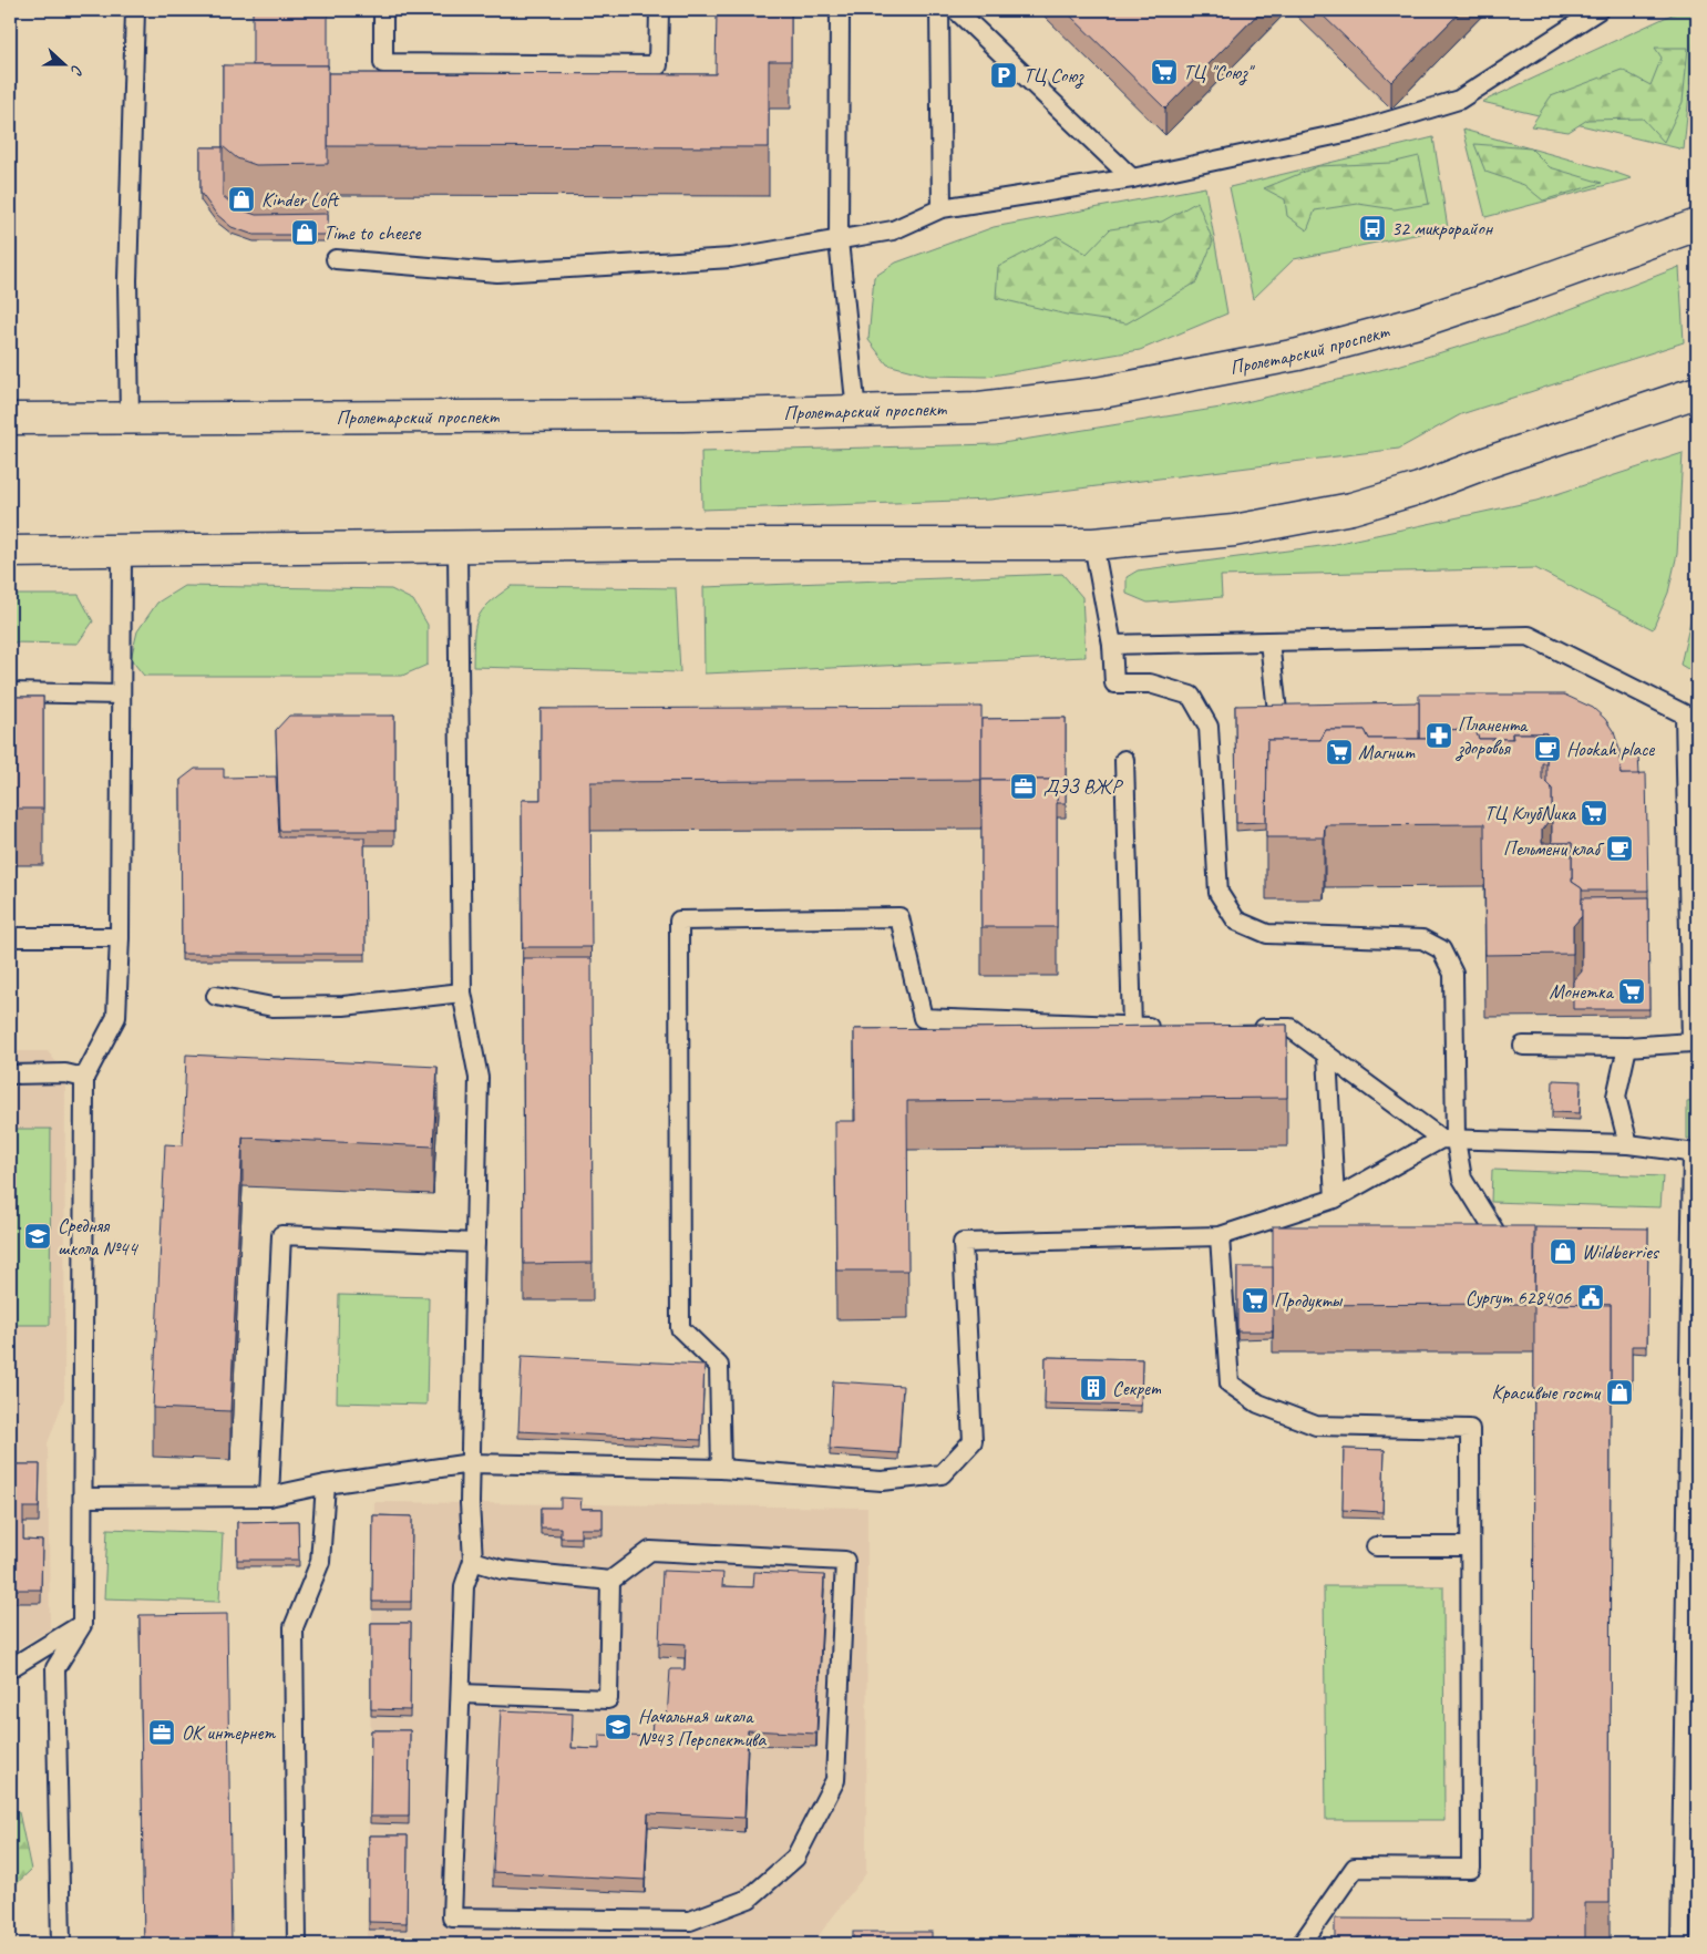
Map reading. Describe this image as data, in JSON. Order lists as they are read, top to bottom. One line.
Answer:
{"streets":{"main road":["Пролетарский проспект"]},"places":{"supermarket":["ТЦ \"Союз\"","Магнит","ТЦ КлубNика","Монетка","Продукты"],"parking":["ТЦ Союз"],"shop":["Kinder Loft","Time to cheese","Wildberries","Красивые гости"],"bus stop":["32 микрорайон"],"pharmacy":["Планента здоровья"],"cafe":["Hookah place","Пельмени клаб"],"office":["ДЭЗ ВЖР","OK интернет"],"school or university":["Средняя школа №44","Начальная школа №43 Перспектива"],"public building":["Сургут 628406"],"building":["Секрет"]},"north":"right"}
